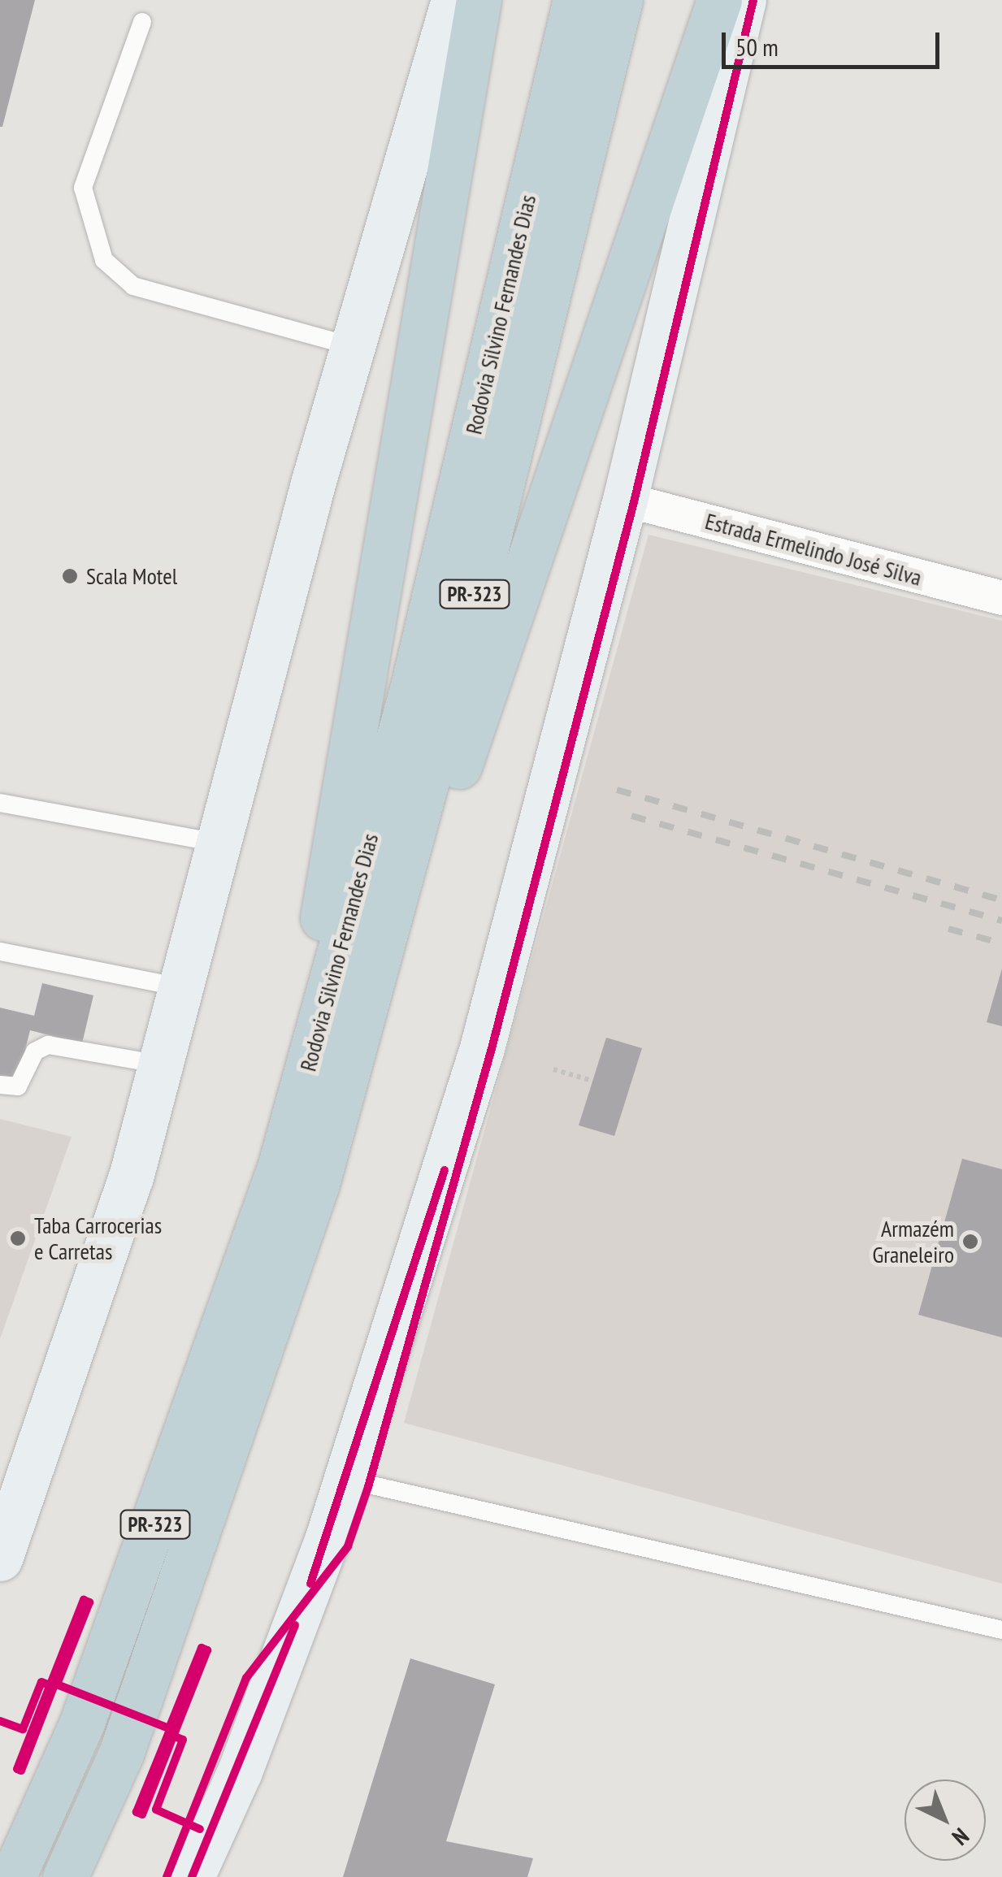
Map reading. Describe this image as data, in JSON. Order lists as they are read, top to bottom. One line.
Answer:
{"streets":{"highway":["Rodovia Silvino Fernandes Dias","PR-323"],"street":["Estrada Ermelindo José Silva"]},"places":["Scala Motel","Taba Carrocerias e Carretas","Armazém Graneleiro"],"scale_bar":"50 m","north":"bottom right"}
